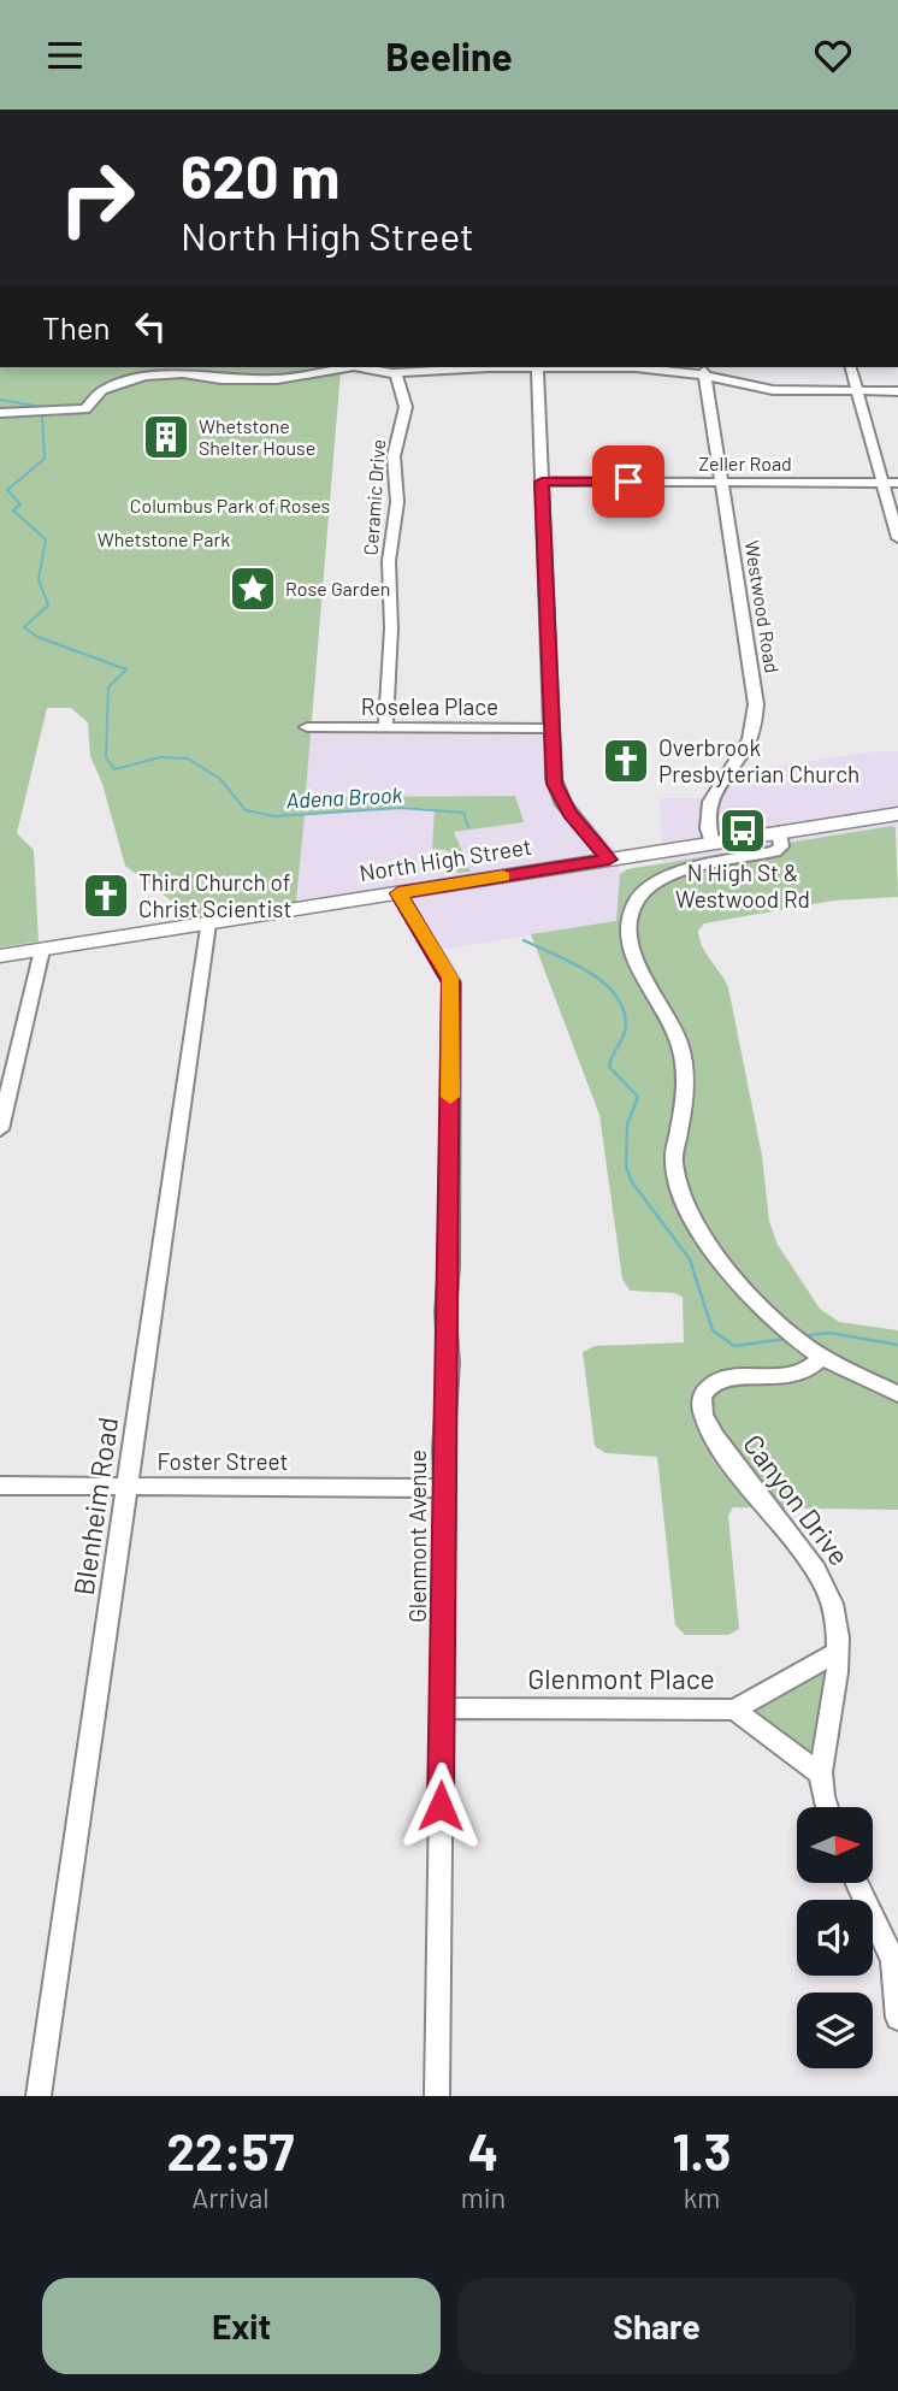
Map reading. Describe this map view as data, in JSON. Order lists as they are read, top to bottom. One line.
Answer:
{"streets":{"main road":["North High Street"],"street":["Zeller Road","Ceramic Drive","Westwood Road","Roselea Place","Foster Street","Canyon Drive","Blenheim Road","Glenmont Avenue","Glenmont Place"]},"crossings":[["Zeller Road","Westwood Road"],["Ceramic Drive","Roselea Place"],["Westwood Road","North High Street"],["North High Street","Blenheim Road"],["North High Street","Glenmont Avenue"],["Foster Street","Blenheim Road"],["Foster Street","Glenmont Avenue"],["Canyon Drive","Glenmont Place"],["Glenmont Avenue","Glenmont Place"]],"water":["Adena Brook"],"parks":["Columbus Park of Roses","Whetstone Park"],"places":{"building":["Whetstone Shelter House"],"place":["Rose Garden"],"church":["Overbrook Presbyterian Church","Third Church of Christ Scientist"],"bus stop":["N High St & Westwood Rd"]},"north":"right","page":{"header":"Beeline","turn":["620 m","North High Street"],"then":"Then","eta":["22:57","Arrival","4","min","1.3","km"],"buttons":["Exit","Share"]}}
